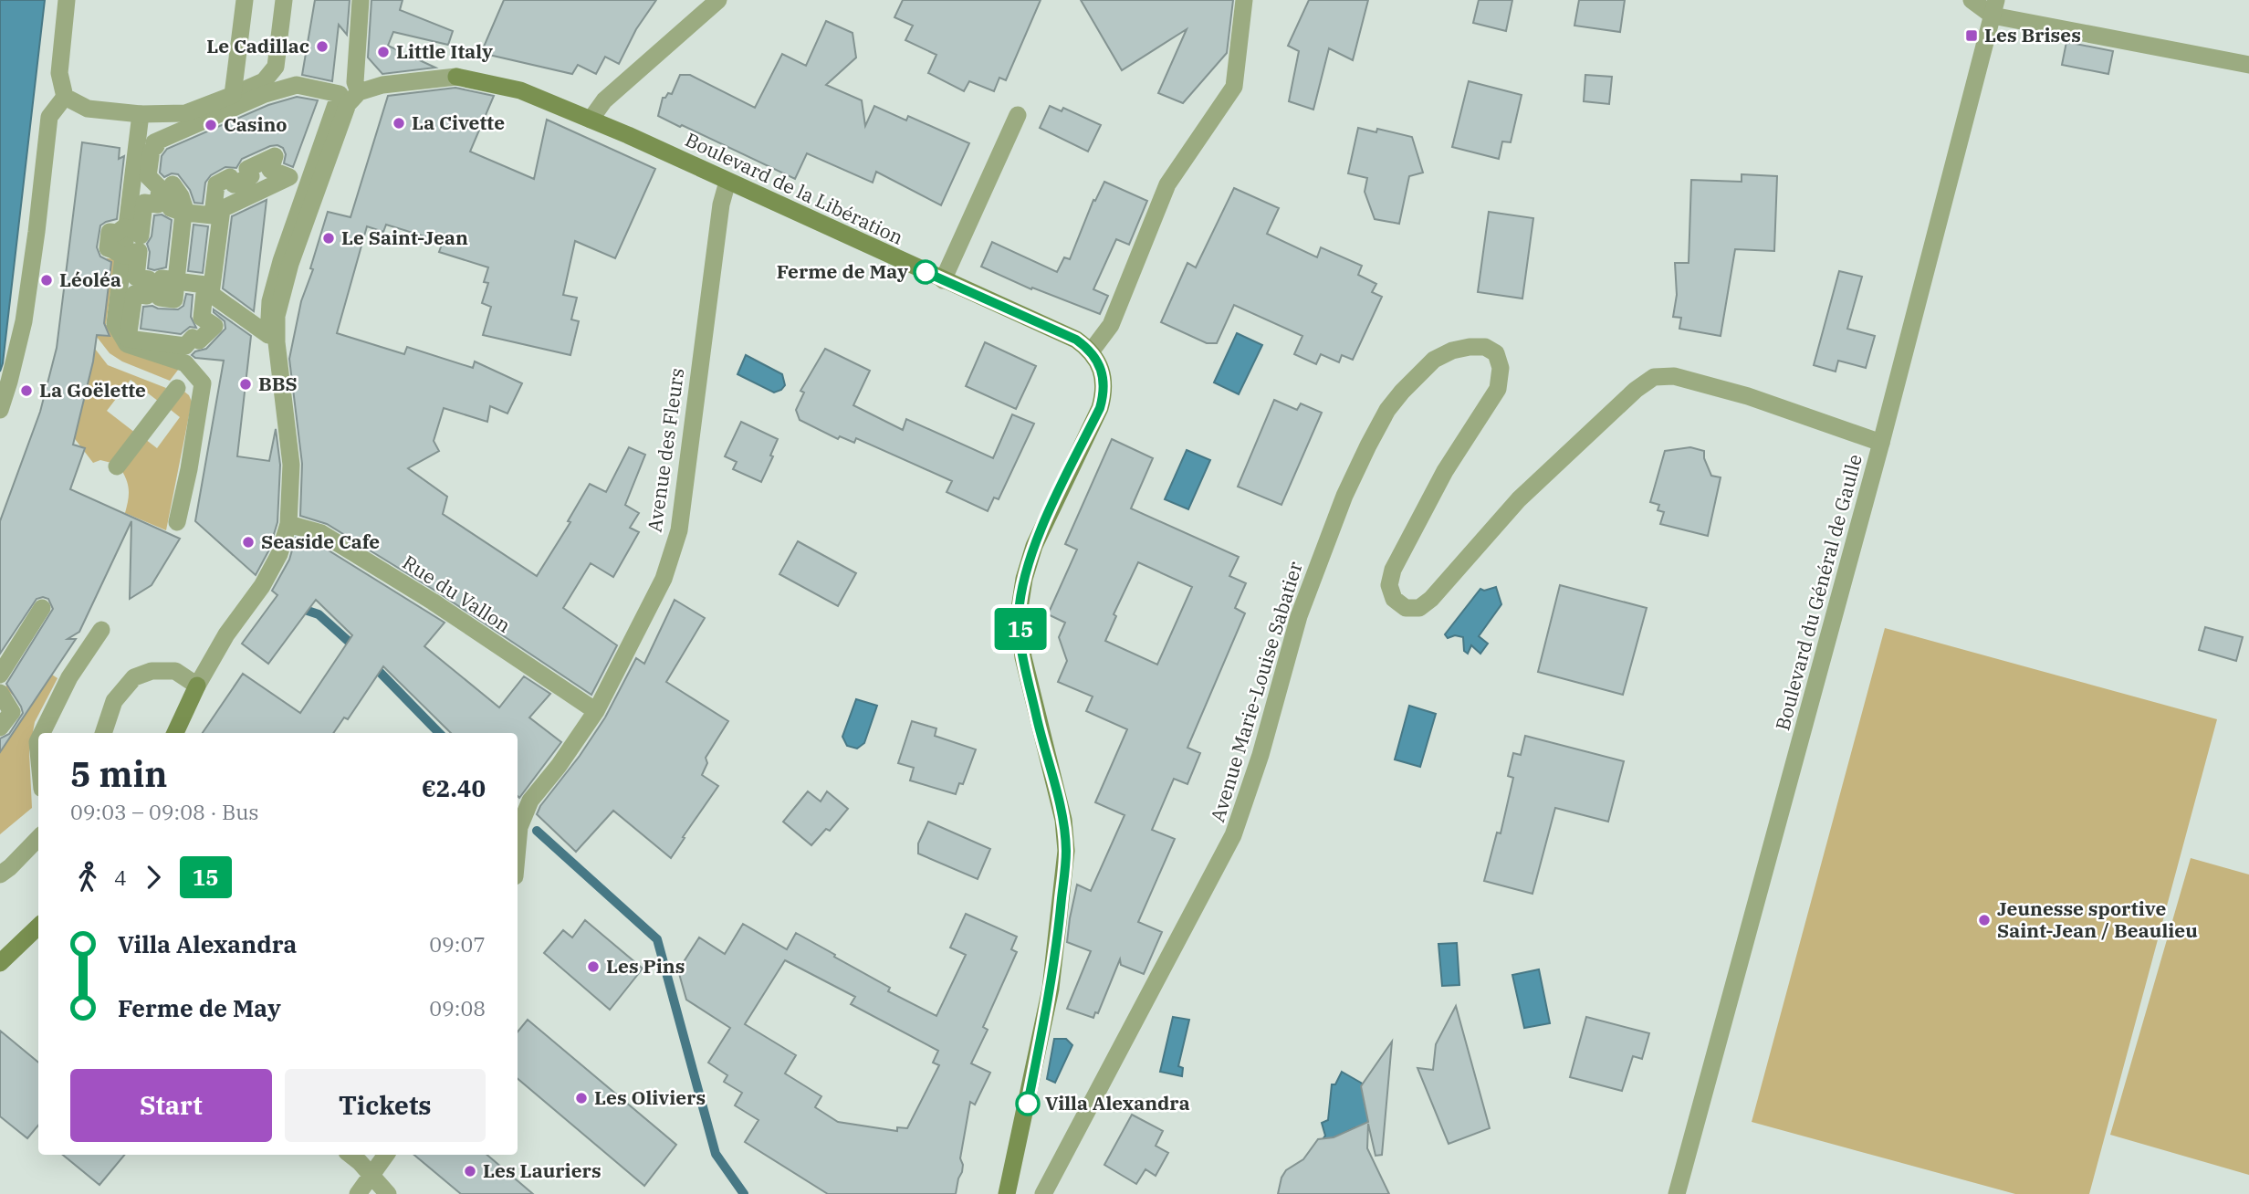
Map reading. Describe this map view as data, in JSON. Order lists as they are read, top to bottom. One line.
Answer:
{"streets":{"main road":["Boulevard de la Libération"],"street":["Avenue des Fleurs","Boulevard du Général de Gaulle","Rue du Vallon","Avenue Marie-Louise Sabatier"]},"crossings":[["Boulevard de la Libération","Avenue des Fleurs"],["Avenue des Fleurs","Rue du Vallon"],["Boulevard du Général de Gaulle","Avenue Marie-Louise Sabatier"]],"places":{"transit":["Les Brises"],"other":["Le Cadillac","Little Italy","La Civette","Casino","Le Saint-Jean","Ferme de May","Léoléa","BBS","La Goëlette","Seaside Cafe","Jeunesse sportive Saint-Jean / Beaulieu","Les Pins","Les Oliviers","Villa Alexandra","Les Lauriers"]},"lines":["bus line 15"],"page":{"on_map":"15","heading":["5 min","09:03 – 09:08 · Bus","€2.40"],"legs":["4","15"],"list":[{"name":"Villa Alexandra","value":"09:07"},{"name":"Ferme de May","value":"09:08"}],"buttons":["Start","Tickets"]}}
